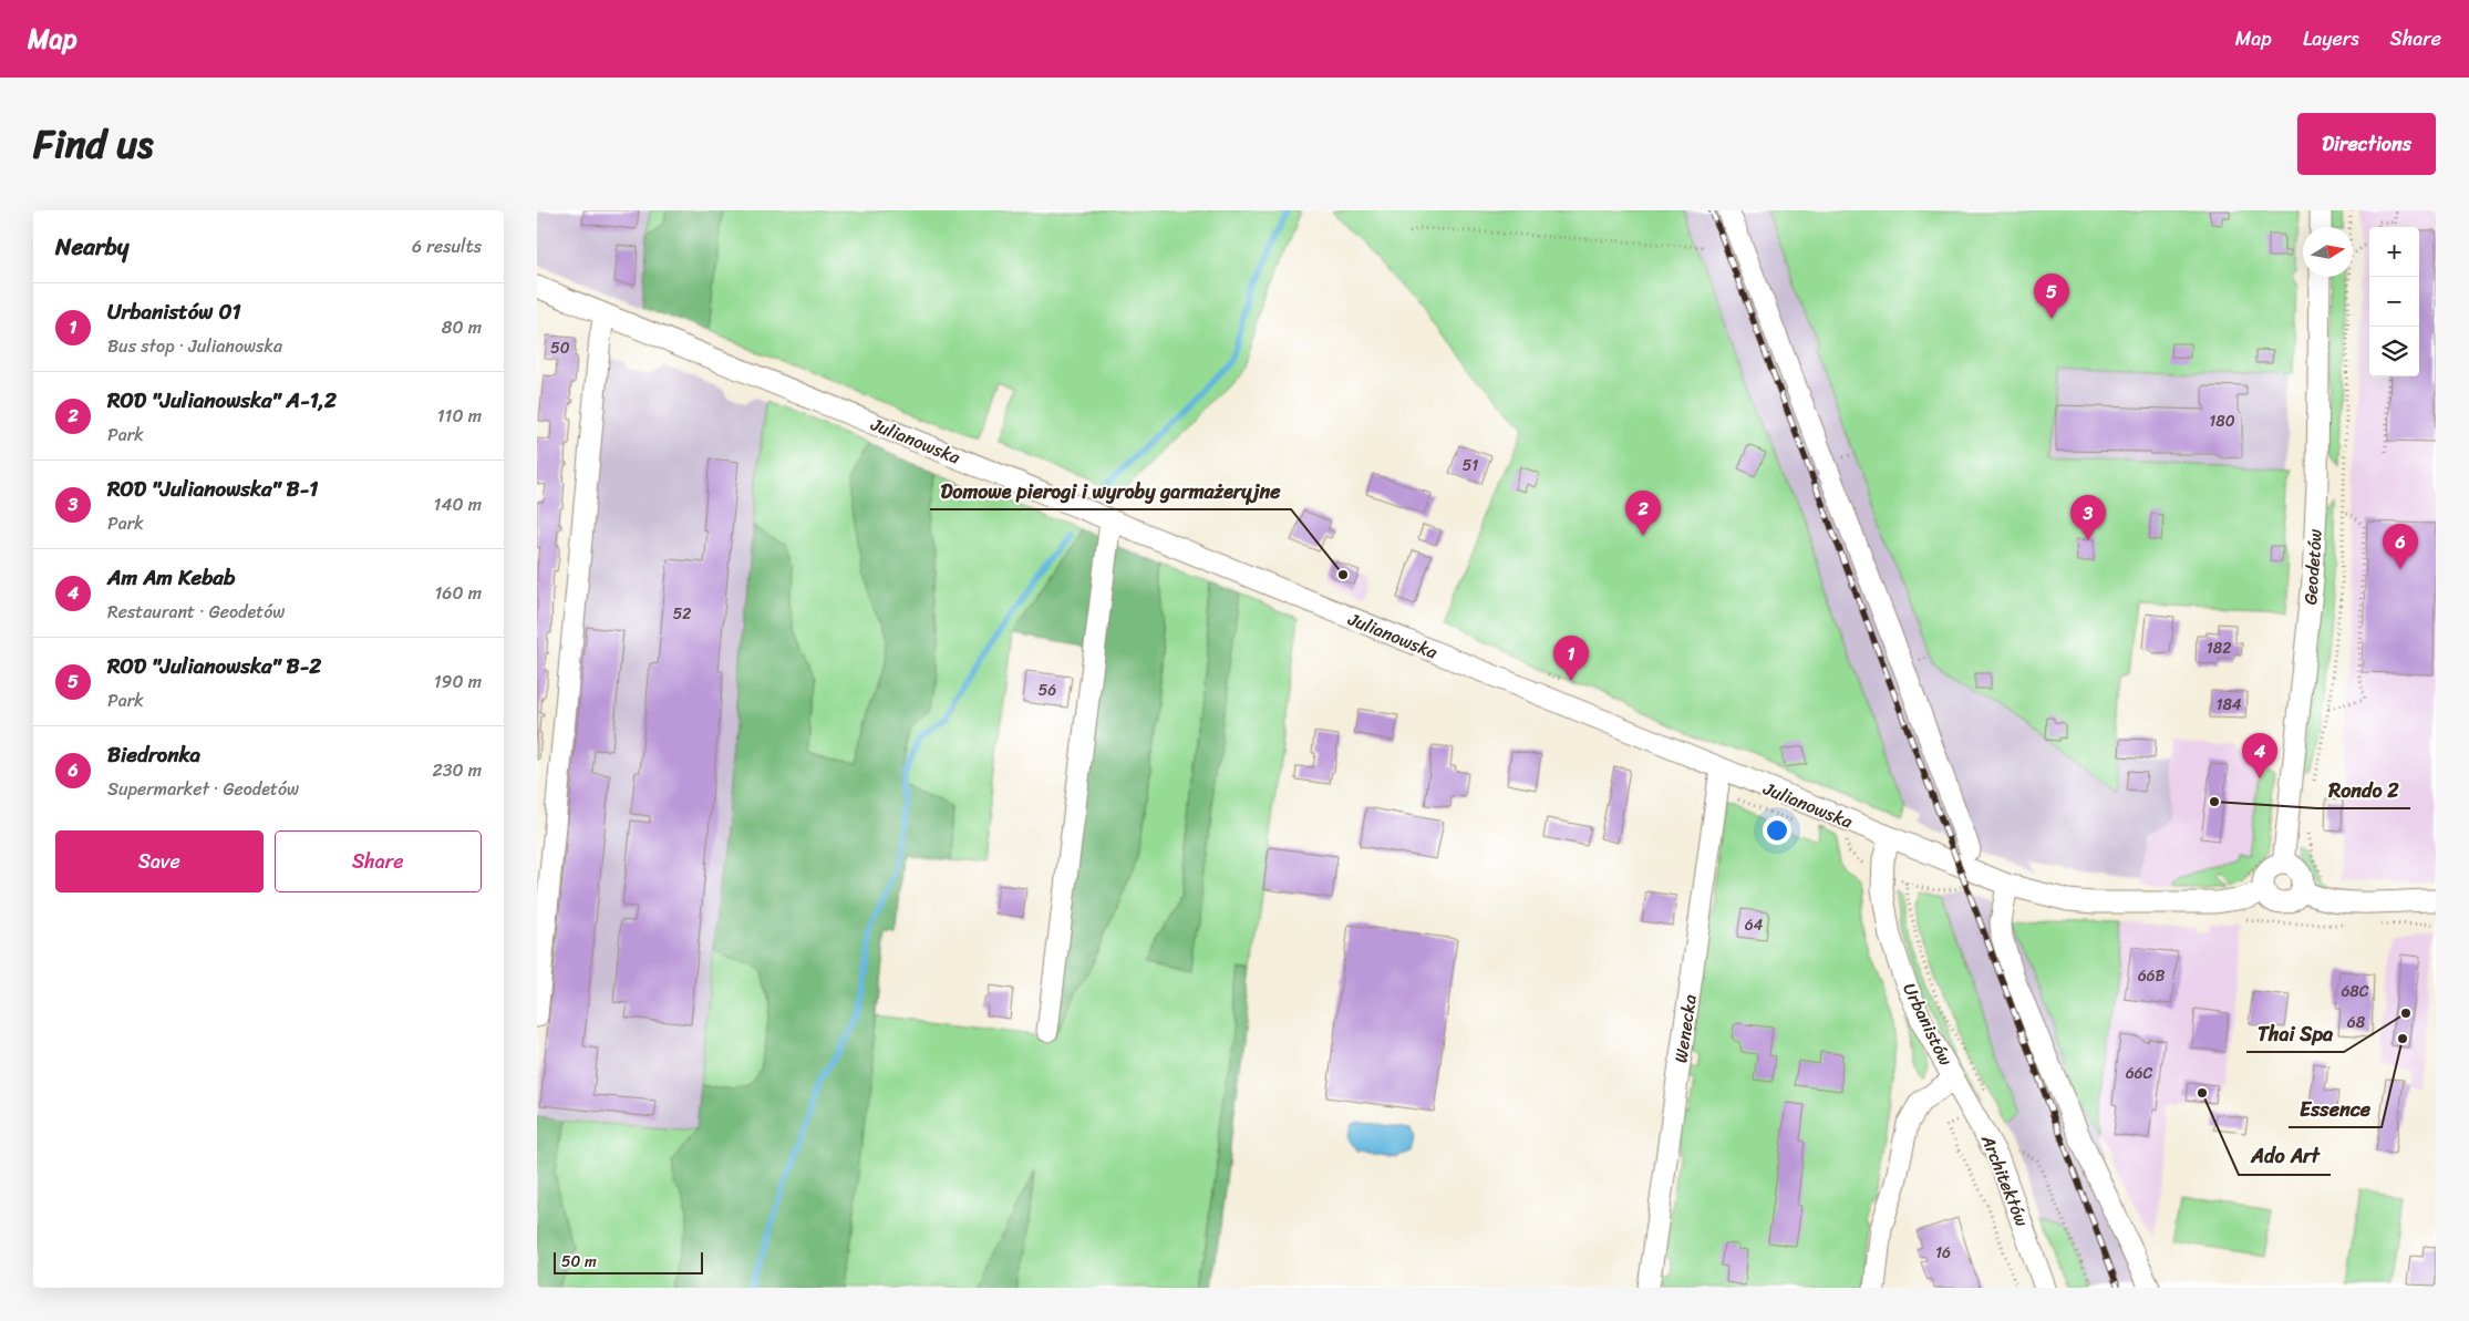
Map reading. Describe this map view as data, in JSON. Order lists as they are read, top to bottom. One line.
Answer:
{"streets":{"street":["Julianowska","Geodetów","Urbanistów","Wenecka","Architektów"]},"crossings":[["Julianowska","Geodetów"],["Julianowska","Urbanistów"],["Julianowska","Wenecka"],["Urbanistów","Architektów"]],"places":["Domowe pierogi i wyroby garmażeryjne","Rondo 2","Thai Spa","Essence","Ado Art"],"house_numbers":["50","180","51","52","182","56","184","64","66B","68C","68","66C","16"],"scale_bar":"50 m","north":"right","page":{"header":"Map","nav":["Map","Layers","Share"],"title":"Find us","buttons":["Directions",["Save","Share"]],"heading":["Nearby","6 results"],"map_buttons":["+","−"],"pins":["5","2","3","6","1","4"],"list":[{"mark":"1","name":"Urbanistów 01","note":"Bus stop · Julianowska","value":"80 m"},{"mark":"2","name":"ROD \"Julianowska\" A-1,2","note":"Park","value":"110 m"},{"mark":"3","name":"ROD \"Julianowska\" B-1","note":"Park","value":"140 m"},{"mark":"4","name":"Am Am Kebab","note":"Restaurant · Geodetów","value":"160 m"},{"mark":"5","name":"ROD \"Julianowska\" B-2","note":"Park","value":"190 m"},{"mark":"6","name":"Biedronka","note":"Supermarket · Geodetów","value":"230 m"}],"scale":"50 m"}}
